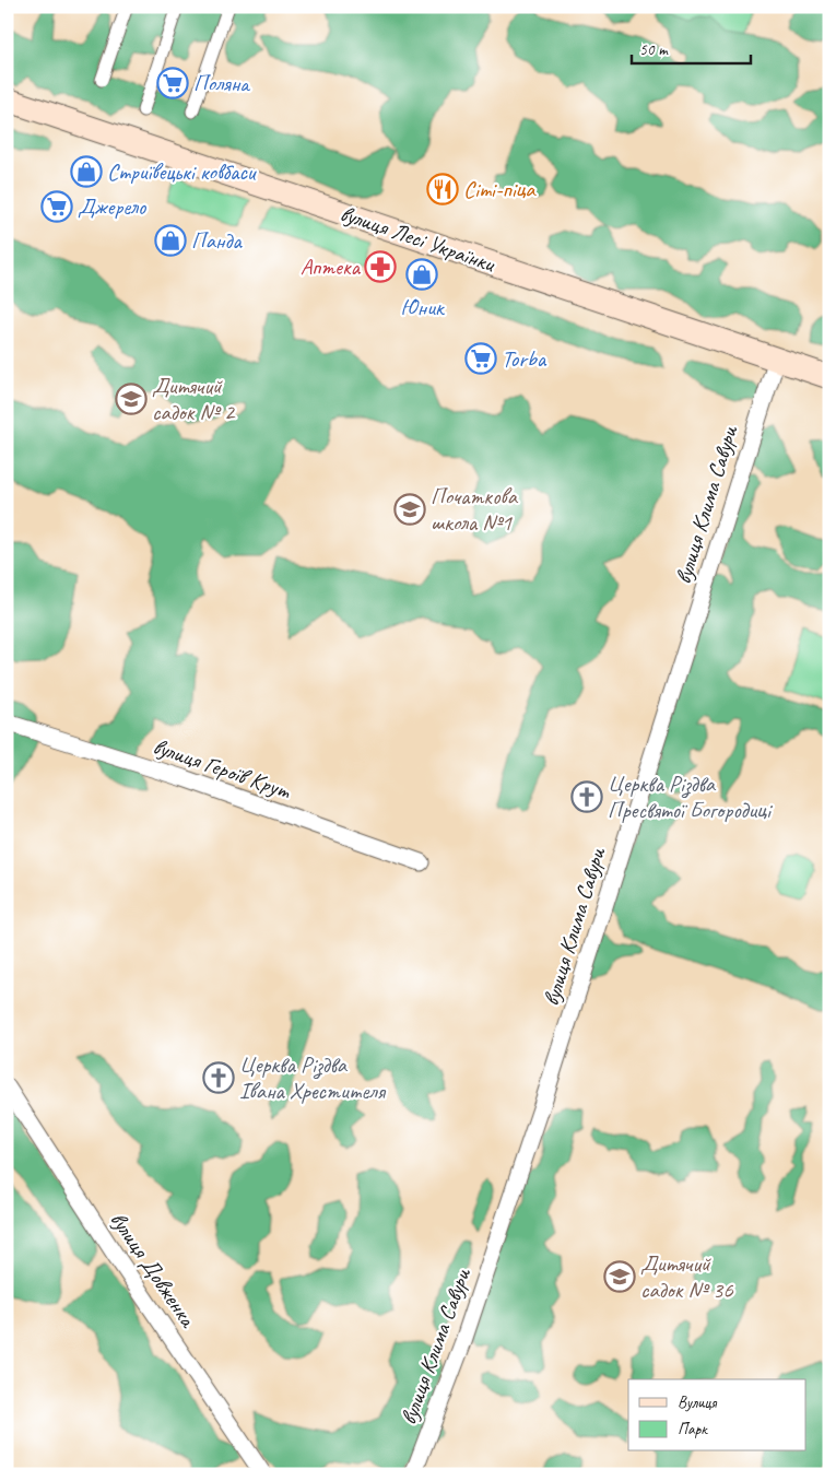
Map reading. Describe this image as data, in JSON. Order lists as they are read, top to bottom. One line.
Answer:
{"streets":{"main road":["вулиця Лесі Українки"],"street":["вулиця Клима Савури","вулиця Героїв Крут","вулиця Довженка"]},"crossings":[["вулиця Лесі Українки","вулиця Клима Савури"]],"places":{"supermarket":["Поляна","Джерело","Torba"],"shop":["Стриївецькі ковбаси","Панда","Юник"],"restaurant":["Сіті-піца"],"pharmacy":["Аптека"],"school or university":["Дитячий садок № 2","Початкова школа №1","Дитячий садок № 36"],"church":["Церква Різдва Пресвятої Богородиці","Церква Різдва Івана Хрестителя"]},"legend":["Вулиця","Парк"],"scale_bar":"50 m"}
